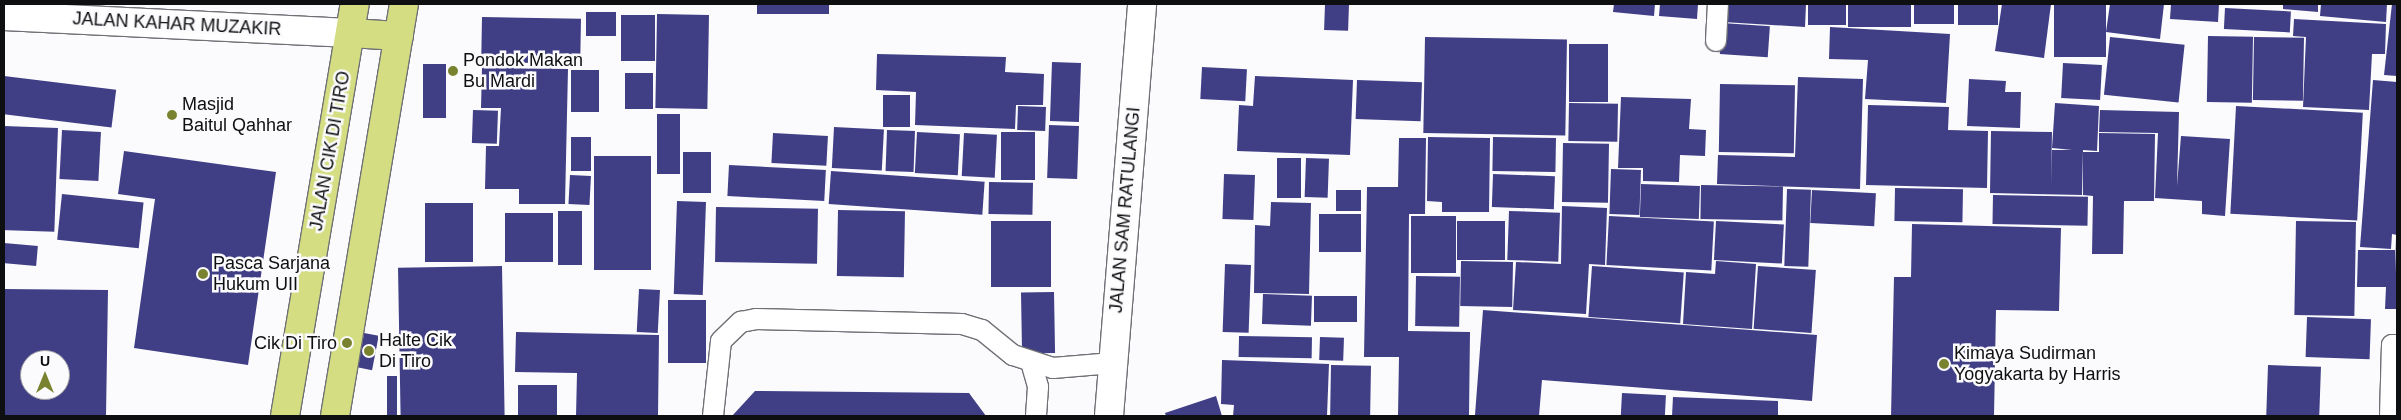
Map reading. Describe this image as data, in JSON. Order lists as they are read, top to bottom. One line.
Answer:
{"streets":{"main road":["JALAN CIK DI TIRO"],"street":["JALAN KAHAR MUZAKIR","JALAN SAM RATULANGI"]},"crossings":[["JALAN KAHAR MUZAKIR","JALAN CIK DI TIRO"]],"places":["Pondok Makan Bu Mardi","Masjid Baitul Qahhar","Pasca Sarjana Hukum UII","Cik Di Tiro","Halte Cik Di Tiro","Kimaya Sudirman Yogyakarta by Harris"],"north":"top"}
